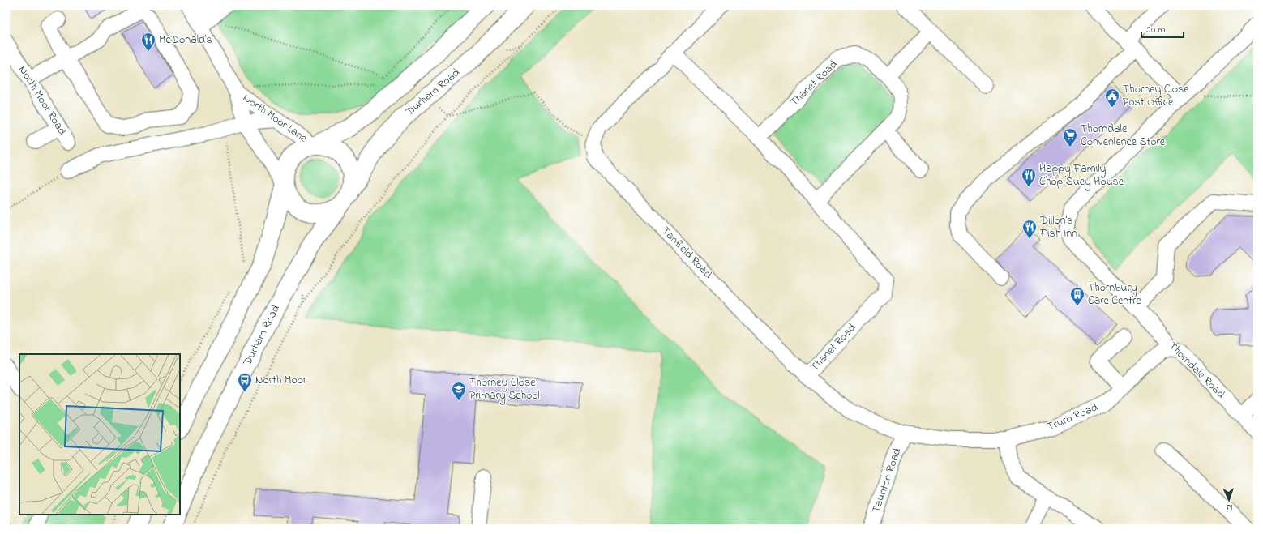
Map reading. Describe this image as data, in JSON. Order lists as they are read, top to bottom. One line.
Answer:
{"streets":{"highway":["Durham Road"],"street":["Thanet Road","North Moor Road","North Moor Lane","Tanfield Road","Thorndale Road","Truro Road","Taunton Road"]},"crossings":[["Thanet Road","Tanfield Road"],["Durham Road","North Moor Lane"],["Tanfield Road","Truro Road"],["Tanfield Road","Taunton Road"],["Thorndale Road","Truro Road"]],"places":{"restaurant":["McDonald's","Happy Family Chop Suey House","Dillon's Fish Inn"],"public building":["Thorney Close Post Office"],"supermarket":["Thorndale Convenience Store"],"building":["Thornbury Care Centre"],"bus stop":["North Moor"],"school or university":["Thorney Close Primary School"]},"scale_bar":"20 m","north":"bottom"}
